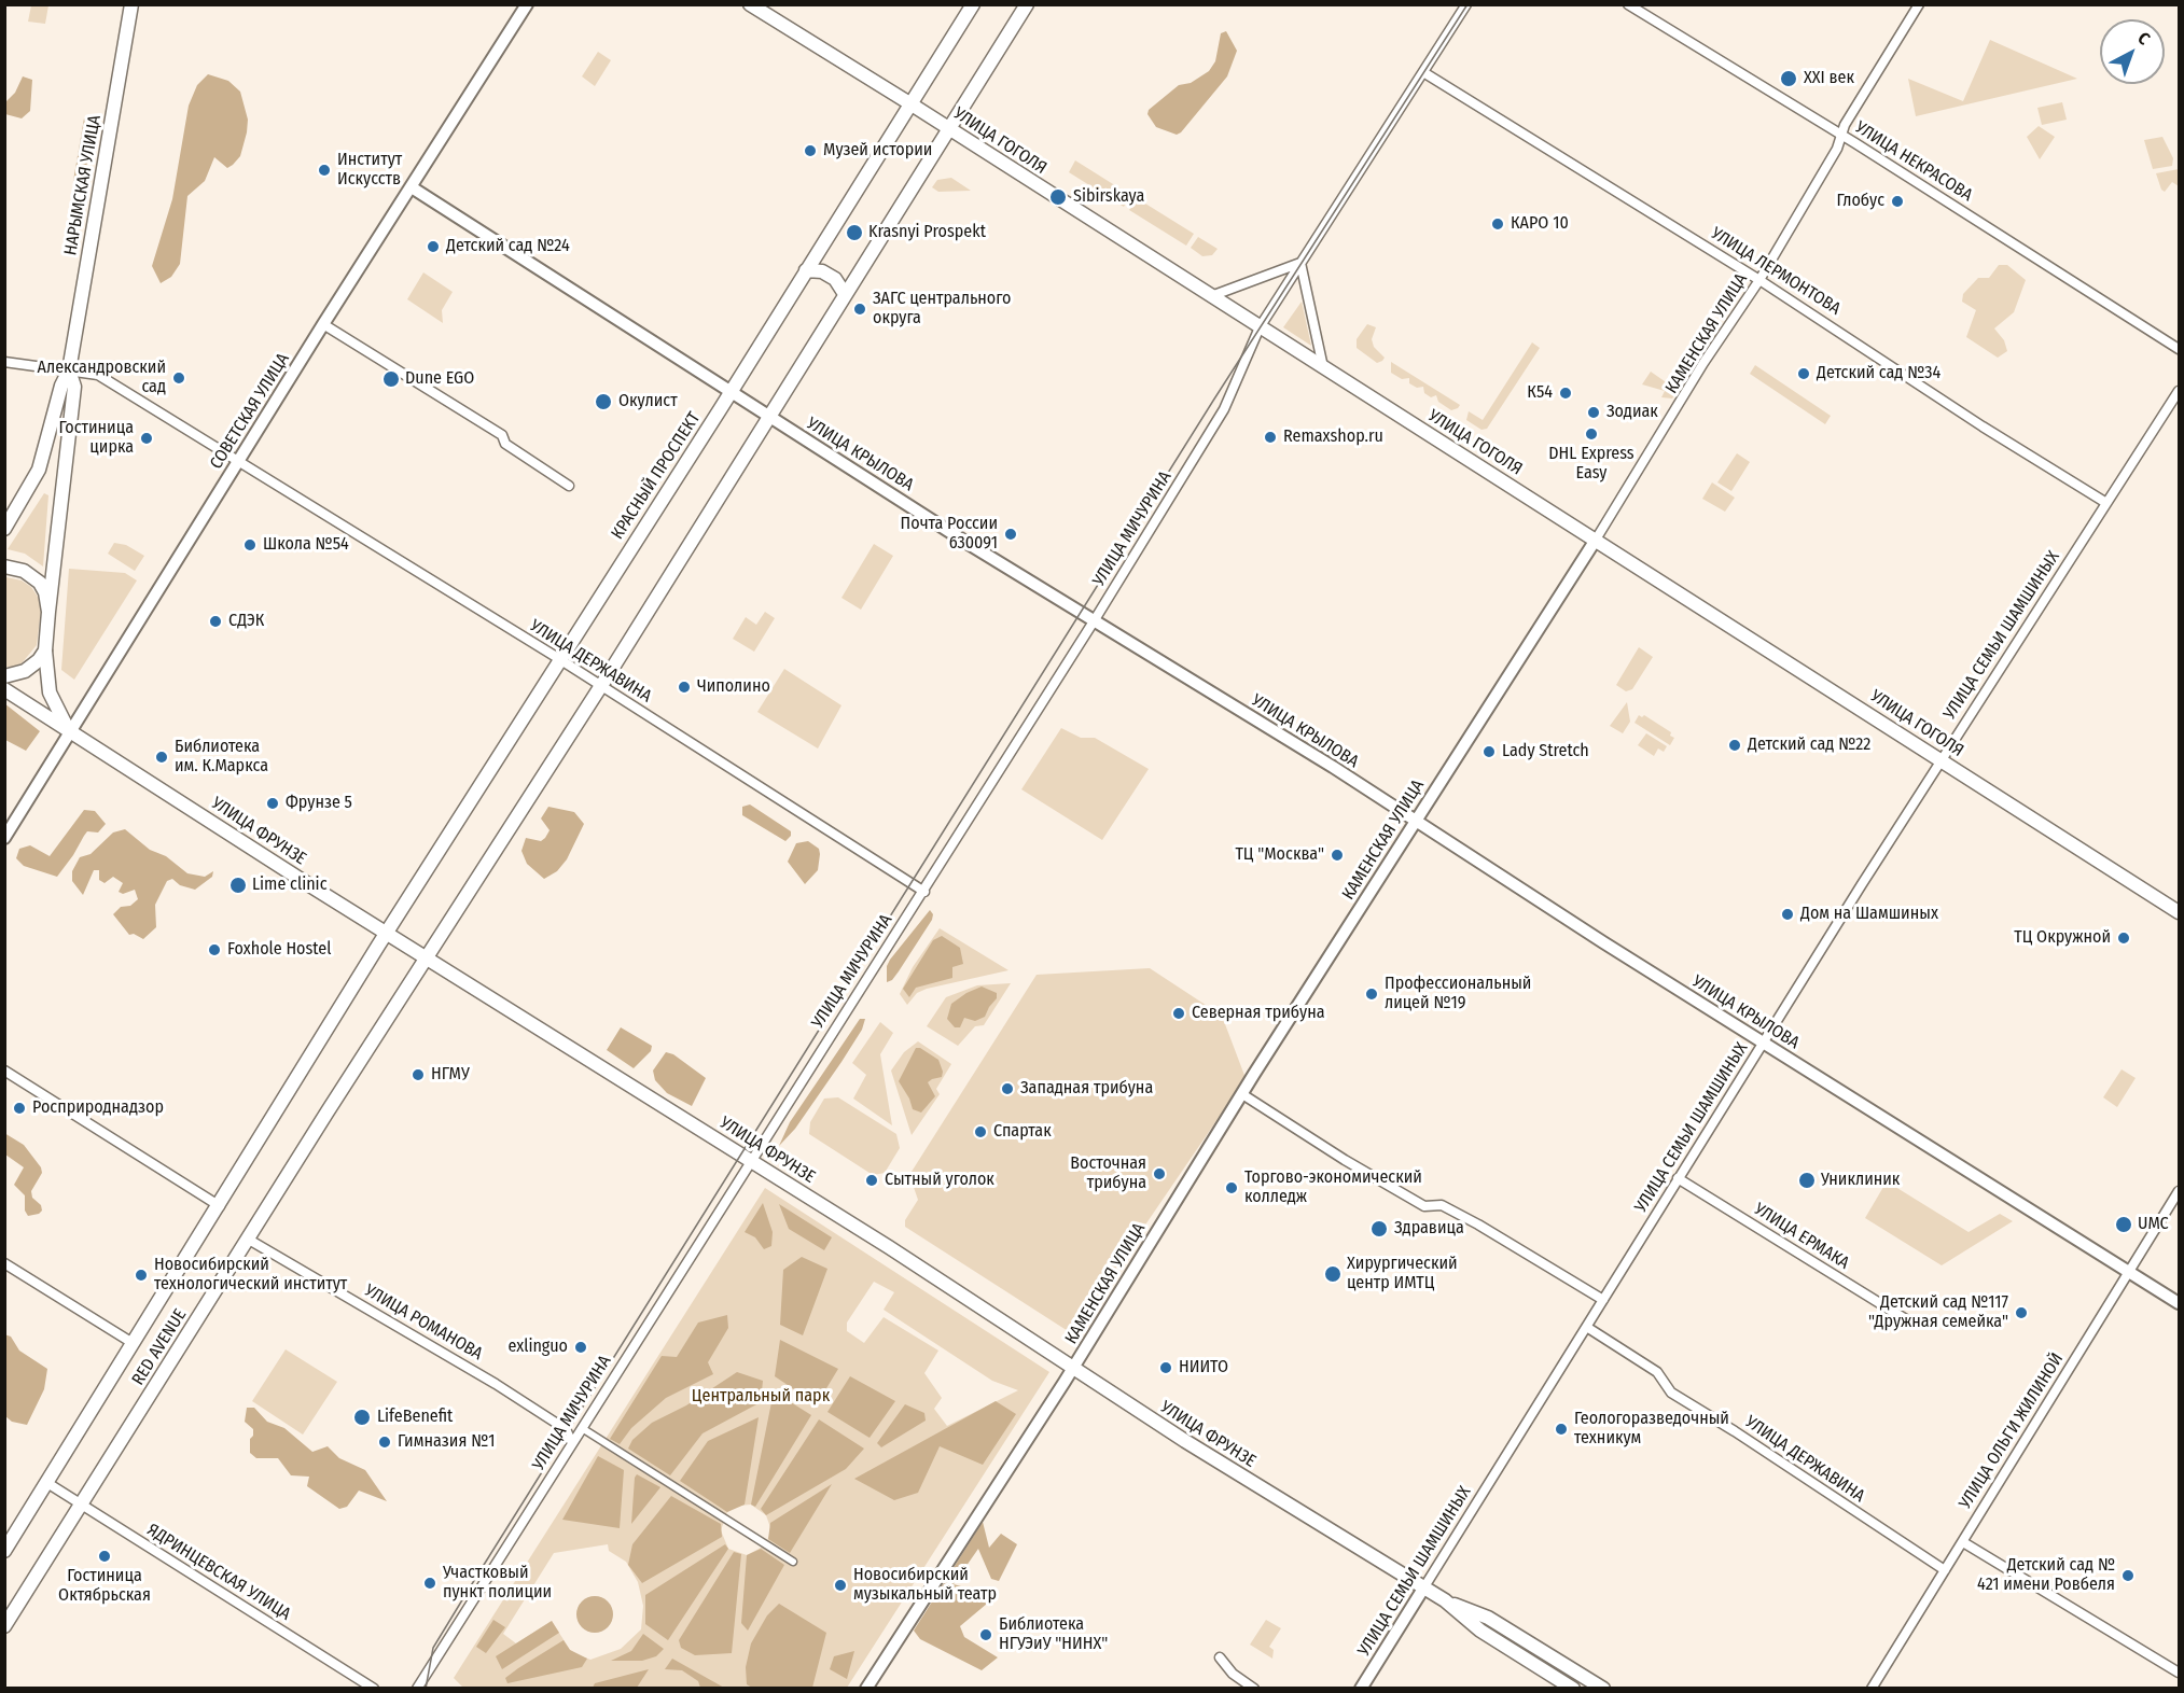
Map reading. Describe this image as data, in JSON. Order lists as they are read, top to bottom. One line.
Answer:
{"streets":{"main road":["УЛИЦА ГОГОЛЯ","НАРЫМСКАЯ УЛИЦА","КРАСНЫЙ ПРОСПЕКТ","УЛИЦА ФРУНЗЕ","RED AVENUE"],"street":["УЛИЦА НЕКРАСОВА","УЛИЦА ЛЕРМОНТОВА","КАМЕНСКАЯ УЛИЦА","СОВЕТСКАЯ УЛИЦА","УЛИЦА КРЫЛОВА","УЛИЦА МИЧУРИНА","УЛИЦА СЕМЬИ ШАМШИНЫХ","УЛИЦА ДЕРЖАВИНА","УЛИЦА ЕРМАКА","УЛИЦА РОМАНОВА","УЛИЦА ОЛЬГИ ЖИЛИНОЙ","ЯДРИНЦЕВСКАЯ УЛИЦА"]},"crossings":[["УЛИЦА ГОГОЛЯ","КАМЕНСКАЯ УЛИЦА"],["УЛИЦА ГОГОЛЯ","КРАСНЫЙ ПРОСПЕКТ"],["УЛИЦА ГОГОЛЯ","УЛИЦА МИЧУРИНА"],["УЛИЦА ГОГОЛЯ","УЛИЦА СЕМЬИ ШАМШИНЫХ"],["УЛИЦА НЕКРАСОВА","КАМЕНСКАЯ УЛИЦА"],["НАРЫМСКАЯ УЛИЦА","УЛИЦА ДЕРЖАВИНА"],["НАРЫМСКАЯ УЛИЦА","УЛИЦА ФРУНЗЕ"],["УЛИЦА ЛЕРМОНТОВА","КАМЕНСКАЯ УЛИЦА"],["УЛИЦА ЛЕРМОНТОВА","УЛИЦА МИЧУРИНА"],["УЛИЦА ЛЕРМОНТОВА","УЛИЦА СЕМЬИ ШАМШИНЫХ"],["КАМЕНСКАЯ УЛИЦА","УЛИЦА КРЫЛОВА"],["КАМЕНСКАЯ УЛИЦА","УЛИЦА ФРУНЗЕ"],["СОВЕТСКАЯ УЛИЦА","УЛИЦА КРЫЛОВА"],["СОВЕТСКАЯ УЛИЦА","УЛИЦА ДЕРЖАВИНА"],["СОВЕТСКАЯ УЛИЦА","УЛИЦА ФРУНЗЕ"],["УЛИЦА КРЫЛОВА","КРАСНЫЙ ПРОСПЕКТ"],["УЛИЦА КРЫЛОВА","УЛИЦА МИЧУРИНА"],["УЛИЦА КРЫЛОВА","УЛИЦА СЕМЬИ ШАМШИНЫХ"],["УЛИЦА КРЫЛОВА","УЛИЦА ОЛЬГИ ЖИЛИНОЙ"],["КРАСНЫЙ ПРОСПЕКТ","УЛИЦА ДЕРЖАВИНА"],["КРАСНЫЙ ПРОСПЕКТ","УЛИЦА ФРУНЗЕ"],["КРАСНЫЙ ПРОСПЕКТ","RED AVENUE"],["УЛИЦА МИЧУРИНА","УЛИЦА ДЕРЖАВИНА"],["УЛИЦА МИЧУРИНА","УЛИЦА ФРУНЗЕ"],["УЛИЦА МИЧУРИНА","УЛИЦА РОМАНОВА"],["УЛИЦА СЕМЬИ ШАМШИНЫХ","УЛИЦА ДЕРЖАВИНА"],["УЛИЦА СЕМЬИ ШАМШИНЫХ","УЛИЦА ФРУНЗЕ"],["УЛИЦА СЕМЬИ ШАМШИНЫХ","УЛИЦА ЕРМАКА"],["УЛИЦА ДЕРЖАВИНА","УЛИЦА ОЛЬГИ ЖИЛИНОЙ"],["УЛИЦА ФРУНЗЕ","RED AVENUE"],["УЛИЦА РОМАНОВА","RED AVENUE"],["RED AVENUE","ЯДРИНЦЕВСКАЯ УЛИЦА"]],"parks":["Центральный парк"],"places":["XXI век","Музей истории","Институт Искусств","Sibirskaya","Глобус","КАРО 10","Krasnyi Prospekt","Детский сад №24","ЗАГС центрального округа","Детский сад №34","Александровский сад","Dune EGO","К54","Окулист","Зодиак","DHL Express Easy","Remaxshop.ru","Гостиница цирка","Почта России 630091","Школа №54","СДЭК","Чиполино","Детский сад №22","Lady Stretch","Библиотека им. К.Маркса","Фрунзе 5","ТЦ \"Москва\"","Lime clinic","Дом на Шамшиных","ТЦ Окружной","Foxhole Hostel","Профессиональный лицей №19","Северная трибуна","НГМУ","Западная трибуна","Росприроднадзор","Спартак","Восточная трибуна","Сытный уголок","Униклиник","Торгово-экономический колледж","UMC","Здравица","Хирургический центр ИМТЦ","Новосибирский технологический институт","Детский сад №117 \"Дружная семейка\"","exlinguo","НИИТО","LifeBenefit","Геологоразведочный техникум","Гимназия №1","Гостиница Октябрьская","Детский сад № 421 имени Ровбеля","Участковый пункт полиции","Новосибирский музыкальный театр","Библиотека НГУЭиУ \"НИНХ\""],"north":"top right"}
